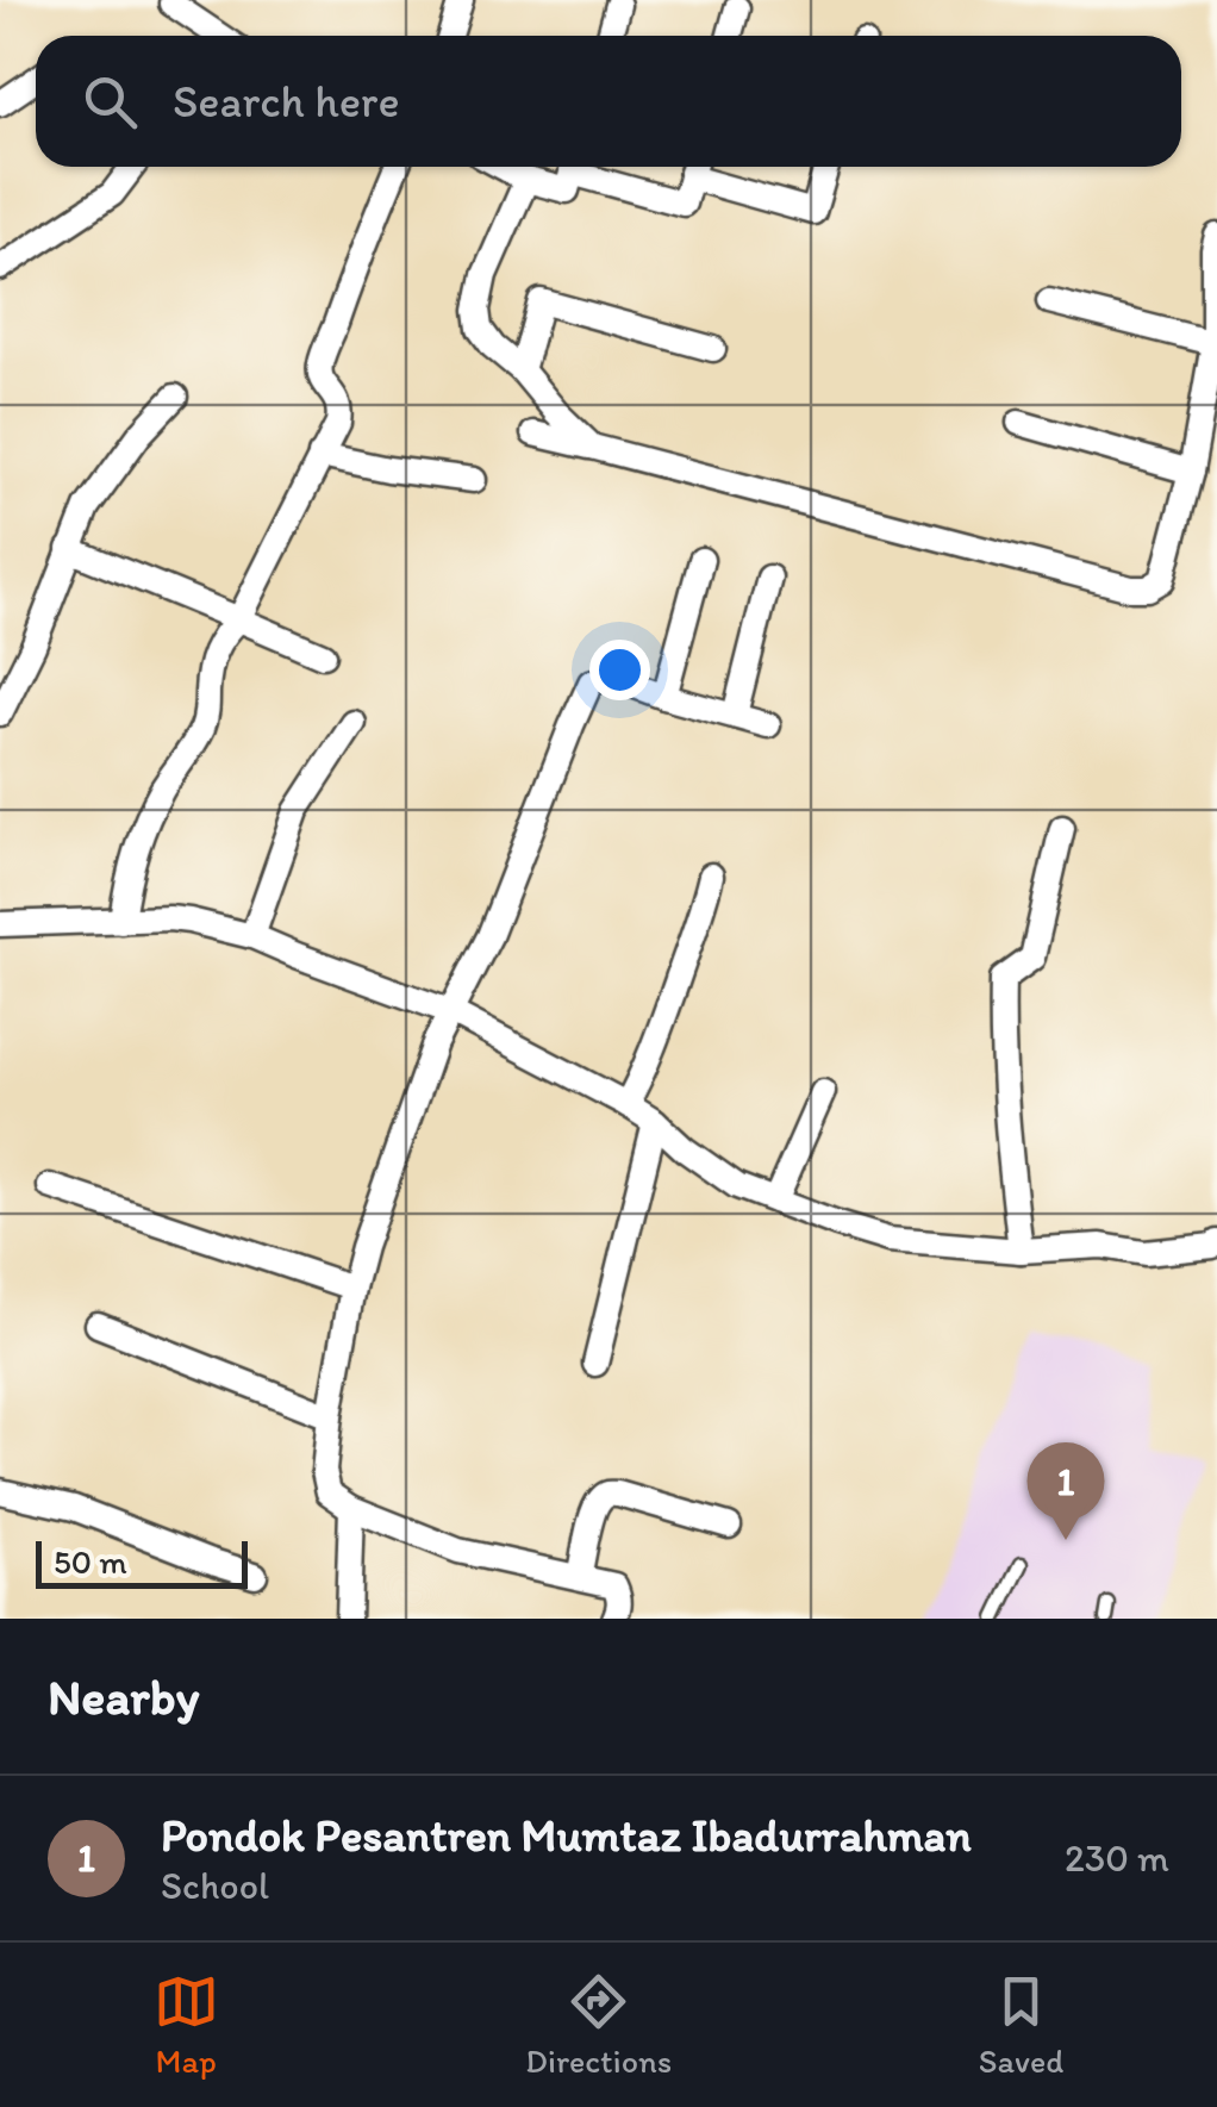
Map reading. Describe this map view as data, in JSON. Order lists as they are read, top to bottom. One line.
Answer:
{"scale_bar":"50 m","page":{"search":"Search here","pins":"1","scale":"50 m","heading":"Nearby","list":[{"mark":"1","name":"Pondok Pesantren Mumtaz Ibadurrahman","note":"School","value":"230 m"}],"nav":["Map","Directions","Saved"]}}
